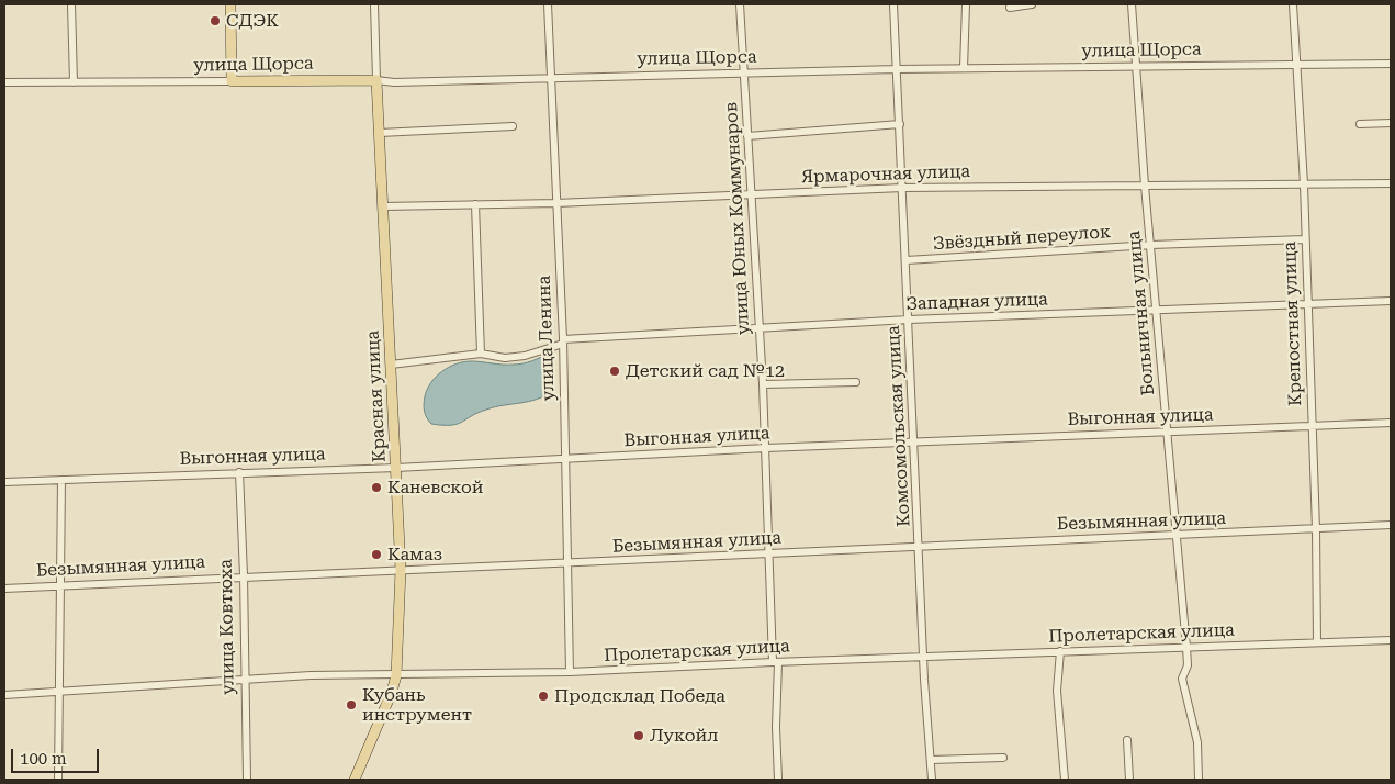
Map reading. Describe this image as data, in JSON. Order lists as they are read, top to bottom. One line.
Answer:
{"streets":{"main road":["улица Щорса","Красная улица"],"street":["Ярмарочная улица","улица Юных Коммунаров","Звёздный переулок","Западная улица","Больничная улица","Крепостная улица","улица Ленина","Выгонная улица","Комсомольская улица","Безымянная улица","улица Ковтюха","Пролетарская улица"]},"crossings":[["улица Щорса","улица Юных Коммунаров"],["улица Щорса","Больничная улица"],["улица Щорса","Крепостная улица"],["улица Щорса","улица Ленина"],["улица Щорса","Красная улица"],["улица Щорса","Комсомольская улица"],["Ярмарочная улица","улица Юных Коммунаров"],["Ярмарочная улица","Больничная улица"],["Ярмарочная улица","Крепостная улица"],["Ярмарочная улица","улица Ленина"],["Ярмарочная улица","Красная улица"],["Ярмарочная улица","Комсомольская улица"],["улица Юных Коммунаров","Западная улица"],["улица Юных Коммунаров","Выгонная улица"],["улица Юных Коммунаров","Безымянная улица"],["улица Юных Коммунаров","Пролетарская улица"],["Звёздный переулок","Больничная улица"],["Звёздный переулок","Крепостная улица"],["Звёздный переулок","Комсомольская улица"],["Западная улица","Больничная улица"],["Западная улица","Крепостная улица"],["Западная улица","улица Ленина"],["Западная улица","Красная улица"],["Западная улица","Комсомольская улица"],["Больничная улица","Выгонная улица"],["Больничная улица","Безымянная улица"],["Больничная улица","Пролетарская улица"],["Крепостная улица","Выгонная улица"],["Крепостная улица","Безымянная улица"],["Крепостная улица","Пролетарская улица"],["улица Ленина","Выгонная улица"],["улица Ленина","Безымянная улица"],["улица Ленина","Пролетарская улица"],["Красная улица","Выгонная улица"],["Красная улица","Безымянная улица"],["Красная улица","Пролетарская улица"],["Выгонная улица","Комсомольская улица"],["Выгонная улица","улица Ковтюха"],["Комсомольская улица","Безымянная улица"],["Комсомольская улица","Пролетарская улица"],["Безымянная улица","улица Ковтюха"],["улица Ковтюха","Пролетарская улица"]],"places":["СДЭК","Детский сад №12","Каневской","Камаз","Продсклад Победа","Кубань инструмент","Лукойл"],"scale_bar":"100 m"}
